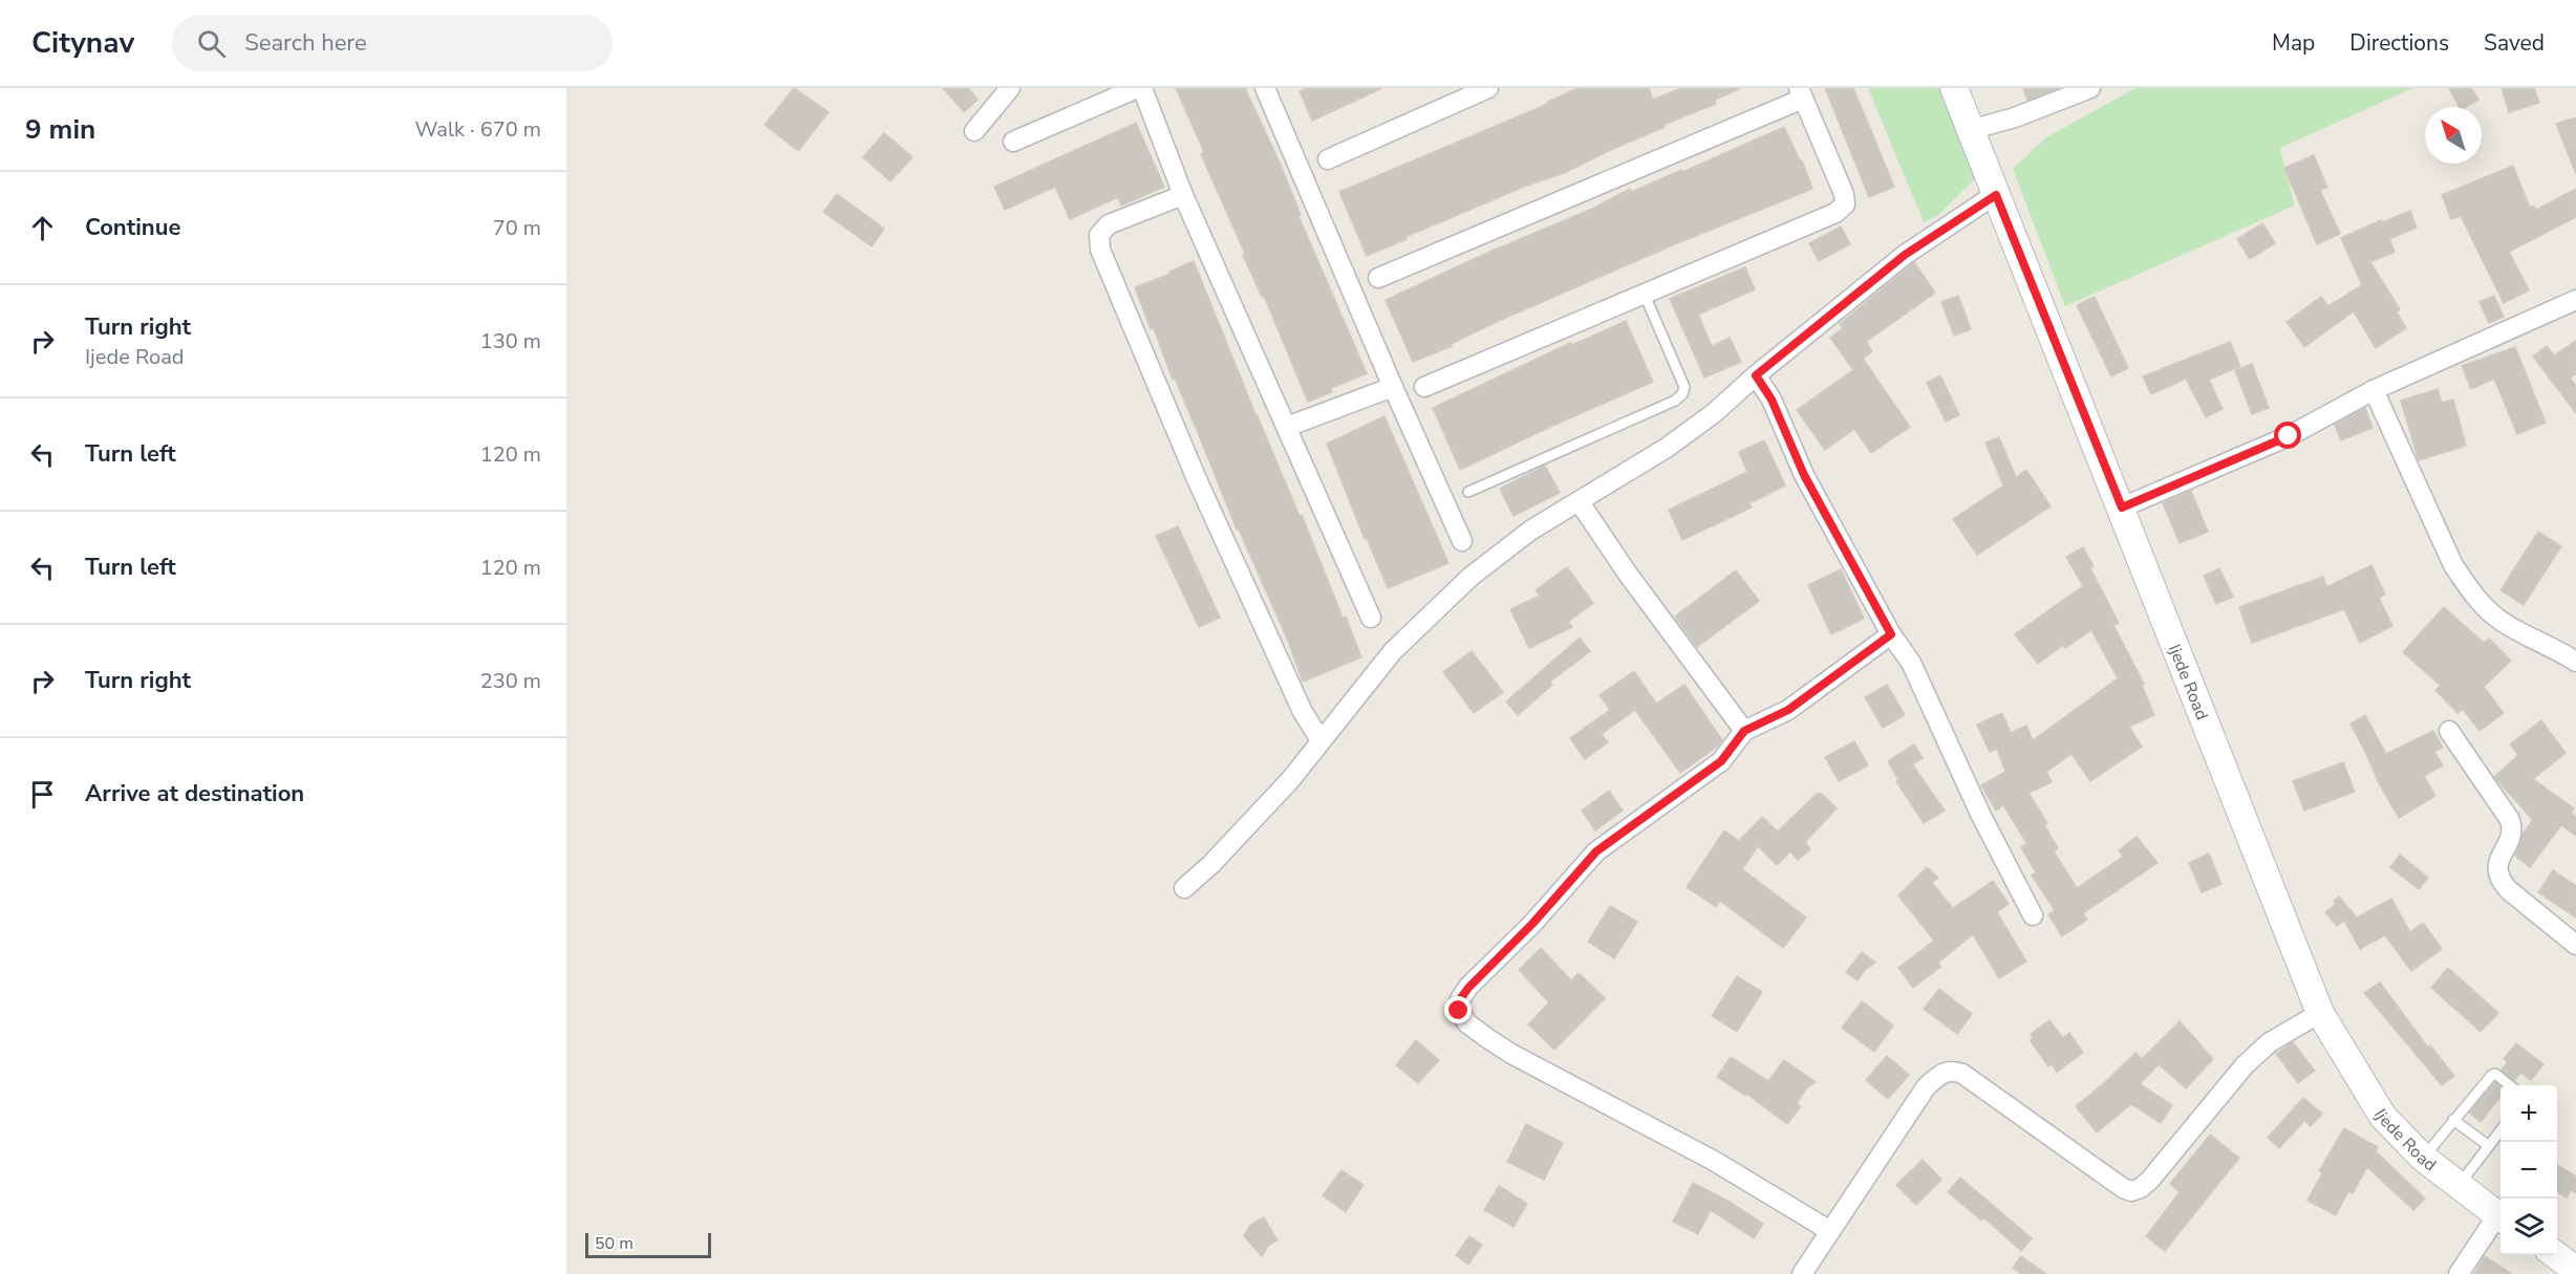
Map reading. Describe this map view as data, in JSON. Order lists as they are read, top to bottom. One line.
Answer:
{"streets":{"main road":["Ijede Road"]},"scale_bar":"50 m","north":"top left","page":{"header":"Citynav","search":"Search here","nav":["Map","Directions","Saved"],"heading":["9 min","Walk · 670 m"],"list":[["Continue","70 m"],["Turn right","Ijede Road","130 m"],["Turn left","120 m"],["Turn left","120 m"],["Turn right","230 m"],"Arrive at destination"],"map_buttons":["+","−"],"scale":"50 m"}}
